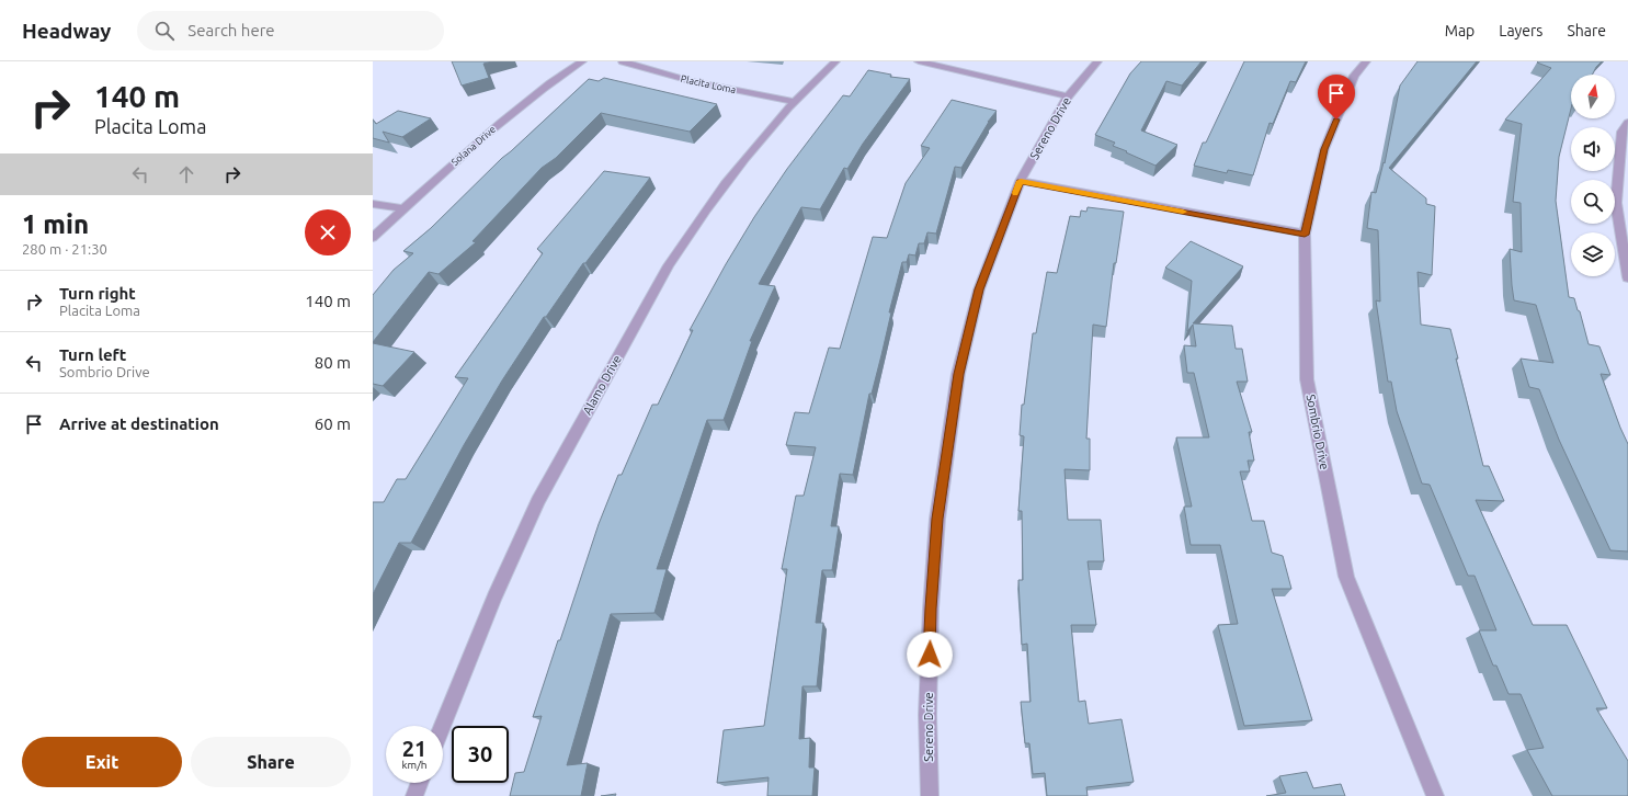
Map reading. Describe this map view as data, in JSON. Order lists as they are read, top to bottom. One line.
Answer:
{"streets":{"street":["Placita Loma","Sereno Drive","Solana Drive","Alamo Drive","Sombrio Drive"]},"crossings":[["Placita Loma","Alamo Drive"]],"north":"top","page":{"header":"Headway","search":"Search here","nav":["Map","Layers","Share"],"turn":["140 m","Placita Loma"],"heading":["1 min","280 m · 21:30"],"list":[{"name":"Turn right","note":"Placita Loma","value":"140 m"},{"name":"Turn left","note":"Sombrio Drive","value":"80 m"},{"name":"Arrive at destination","value":"60 m"}],"speed":"21 km/h","limit":"30","buttons":["Exit","Share"]}}
